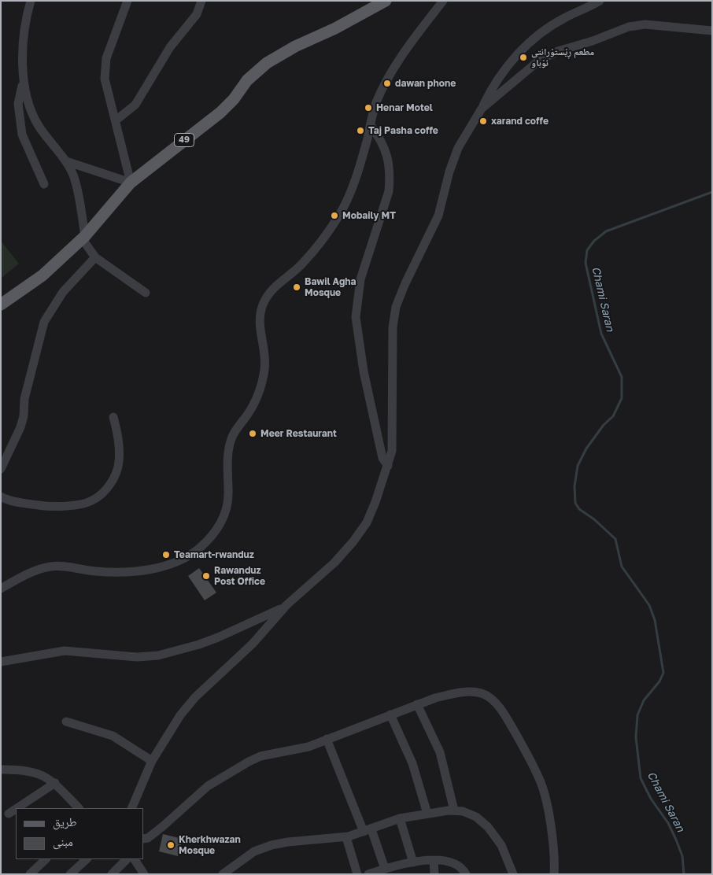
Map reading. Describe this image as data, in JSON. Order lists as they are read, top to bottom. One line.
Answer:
{"streets":{"main road":["49"]},"water":["Chami Saran"],"places":["مطعم ڕێستۆرانتی ئۆباو","dawan phone","Henar Motel","xarand coffe","Taj Pasha coffe","Mobaily MT","Bawil Agha Mosque","Meer Restaurant","Teamart-rwanduz","Rawanduz Post Office","Kherkhwazan Mosque"],"legend":["طريق","مبنى"]}
